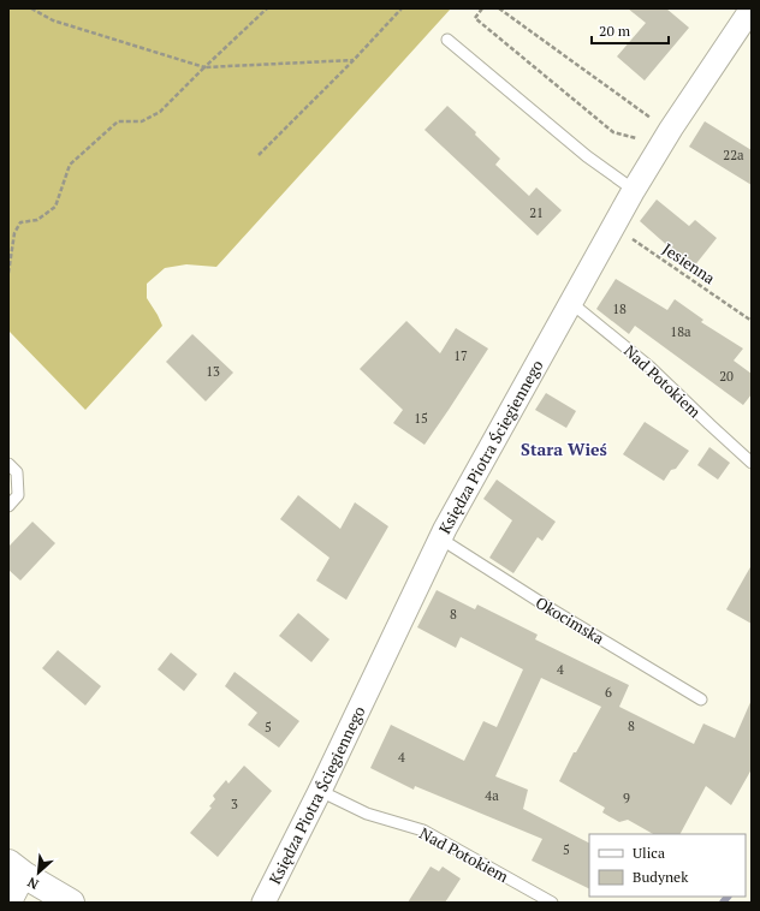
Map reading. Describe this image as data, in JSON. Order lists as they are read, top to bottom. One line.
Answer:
{"streets":{"street":["Księdza Piotra Ściegiennego"],"lane":["Nad Potokiem","Okocimska"],"path":["Jesienna"]},"crossings":[["Jesienna","Księdza Piotra Ściegiennego"],["Nad Potokiem","Księdza Piotra Ściegiennego"],["Księdza Piotra Ściegiennego","Okocimska"]],"districts":["Stara Wieś"],"house_numbers":["22a","21","18","18a","17","13","20","15","8","4","6","8","5","4","4a","9","3","5"],"legend":["Ulica","Budynek"],"scale_bar":"20 m","north":"bottom left"}
